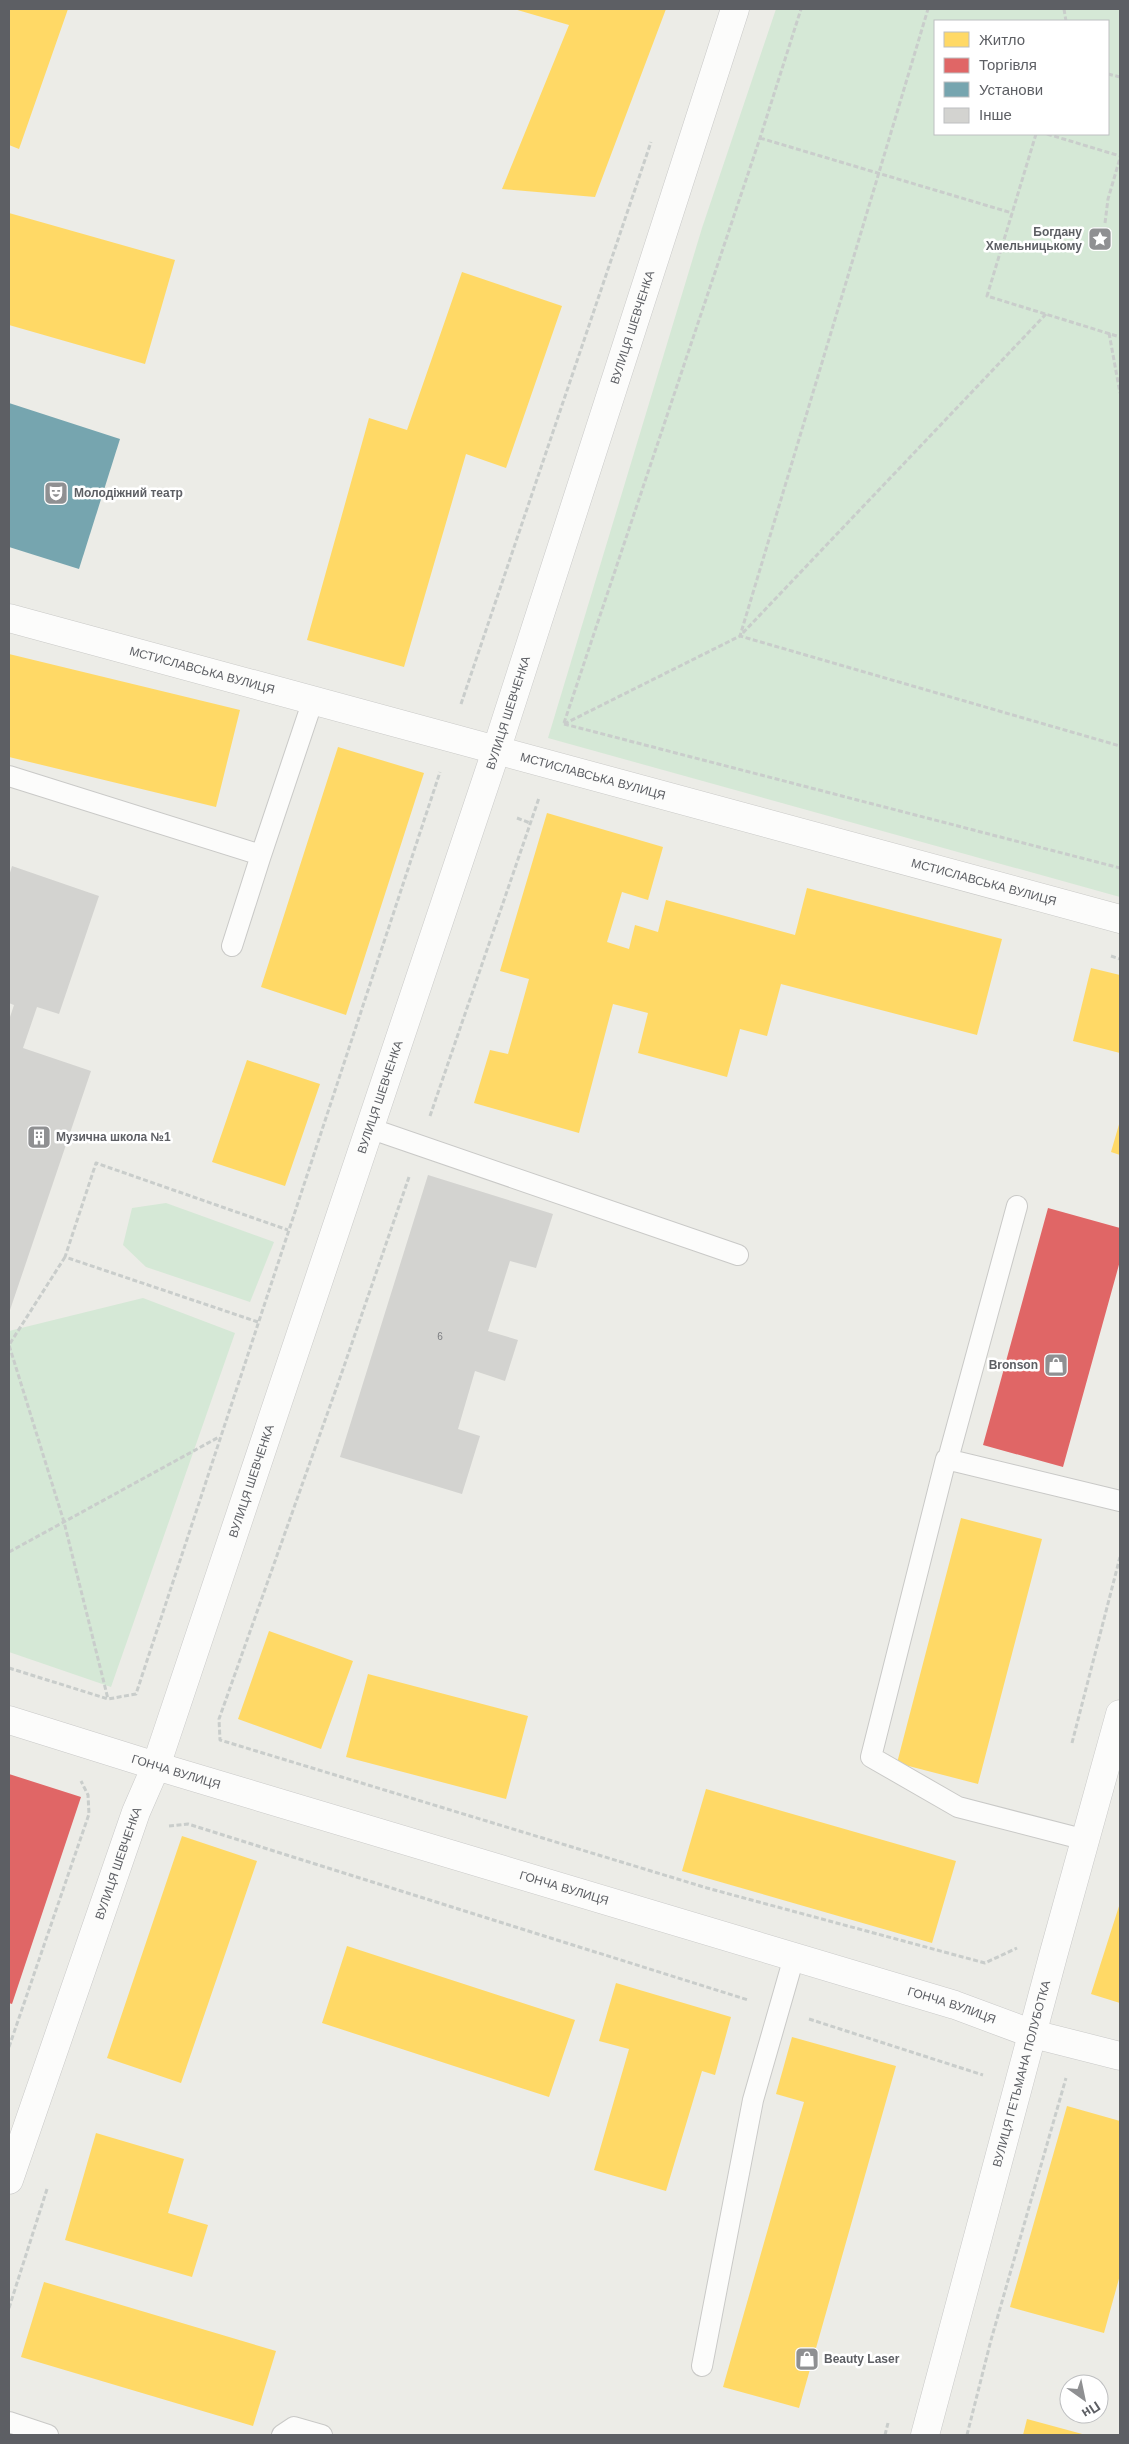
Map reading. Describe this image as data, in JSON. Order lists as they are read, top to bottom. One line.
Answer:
{"streets":{"main road":["ВУЛИЦЯ ШЕВЧЕНКА","МСТИСЛАВСЬКА ВУЛИЦЯ","ГОНЧА ВУЛИЦЯ","ВУЛИЦЯ ГЕТЬМАНА ПОЛУБОТКА"]},"crossings":[["ВУЛИЦЯ ШЕВЧЕНКА","МСТИСЛАВСЬКА ВУЛИЦЯ"],["ВУЛИЦЯ ШЕВЧЕНКА","ГОНЧА ВУЛИЦЯ"],["ГОНЧА ВУЛИЦЯ","ВУЛИЦЯ ГЕТЬМАНА ПОЛУБОТКА"]],"places":{"place":["Богдану Хмельницькому"],"theatre":["Молодіжний театр"],"building":["Музична школа №1"],"shop":["Bronson","Beauty Laser"]},"house_numbers":["6"],"legend":["Житло","Торгівля","Установи","Інше"],"north":"bottom right"}
